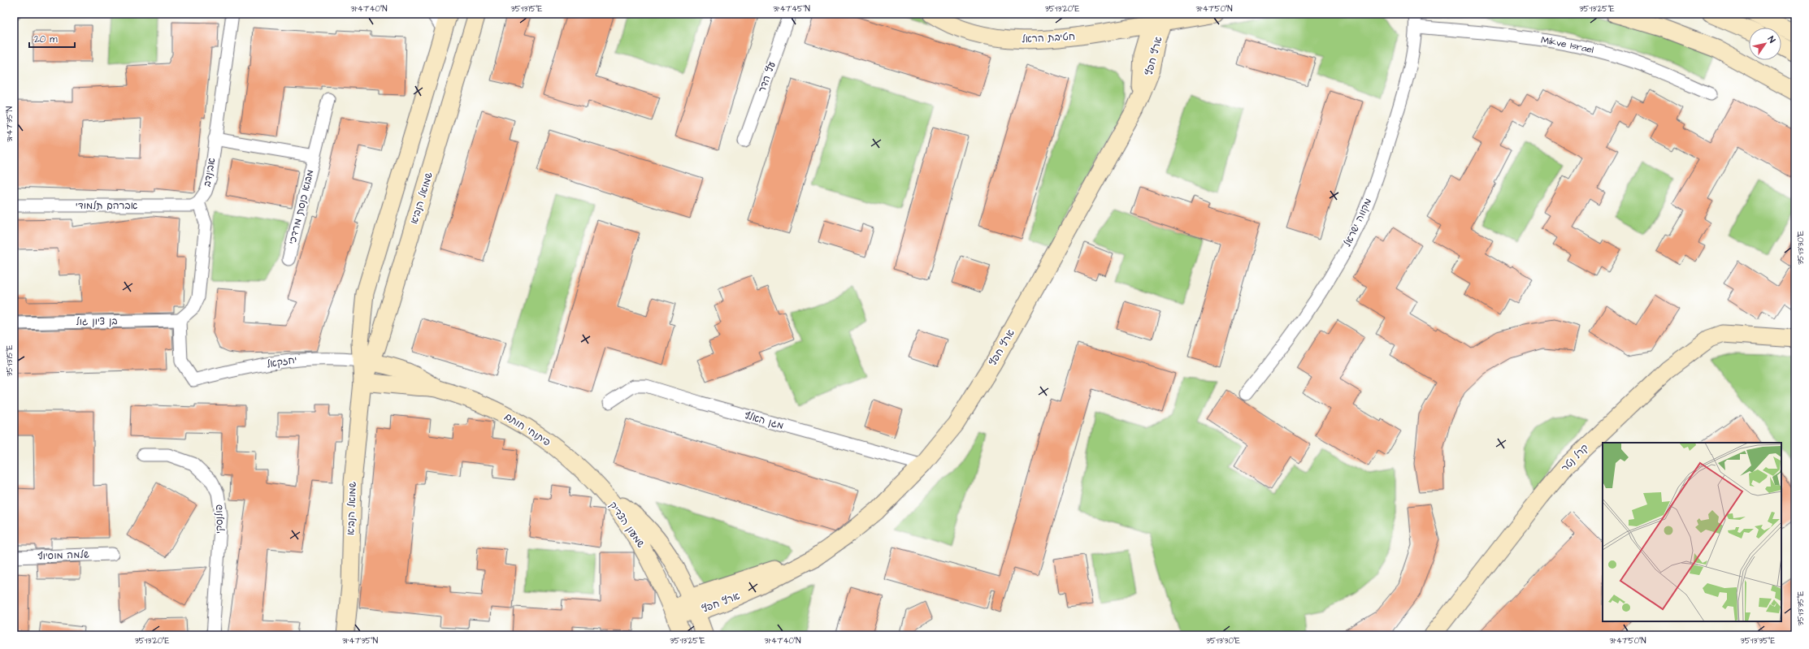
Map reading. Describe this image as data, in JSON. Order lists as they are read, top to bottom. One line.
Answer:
{"streets":{"street":["חטיבת הראל","Mikve Israel","ארץ חפץ","עץ הדר","אבינדב","שמואל הנביא","אברהם תלמודי","מבוא כנסת מרדכי","מקווה ישראל","בן ציון גול","יחזקאל","מגן האלף","פיתוחי חותם","קרל נטר","פולנסקי","שמעון הצדיק","שלמה מוסיוף"]},"crossings":[["חטיבת הראל","ארץ חפץ"],["Mikve Israel","מקווה ישראל"],["ארץ חפץ","מגן האלף"],["ארץ חפץ","שמעון הצדיק"],["אבינדב","אברהם תלמודי"],["אבינדב","מבוא כנסת מרדכי"],["שמואל הנביא","יחזקאל"],["שמואל הנביא","פיתוחי חותם"],["בן ציון גול","יחזקאל"],["יחזקאל","פיתוחי חותם"],["פיתוחי חותם","שמעון הצדיק"]],"scale_bar":"20 m","north":"top right","coordinates":["31°47'40\"N","35°13'15\"E","31°47'45\"N","35°13'20\"E","31°47'50\"N","35°13'25\"E","31°47'35\"N","35°13'30\"E","35°13'35\"E"]}
